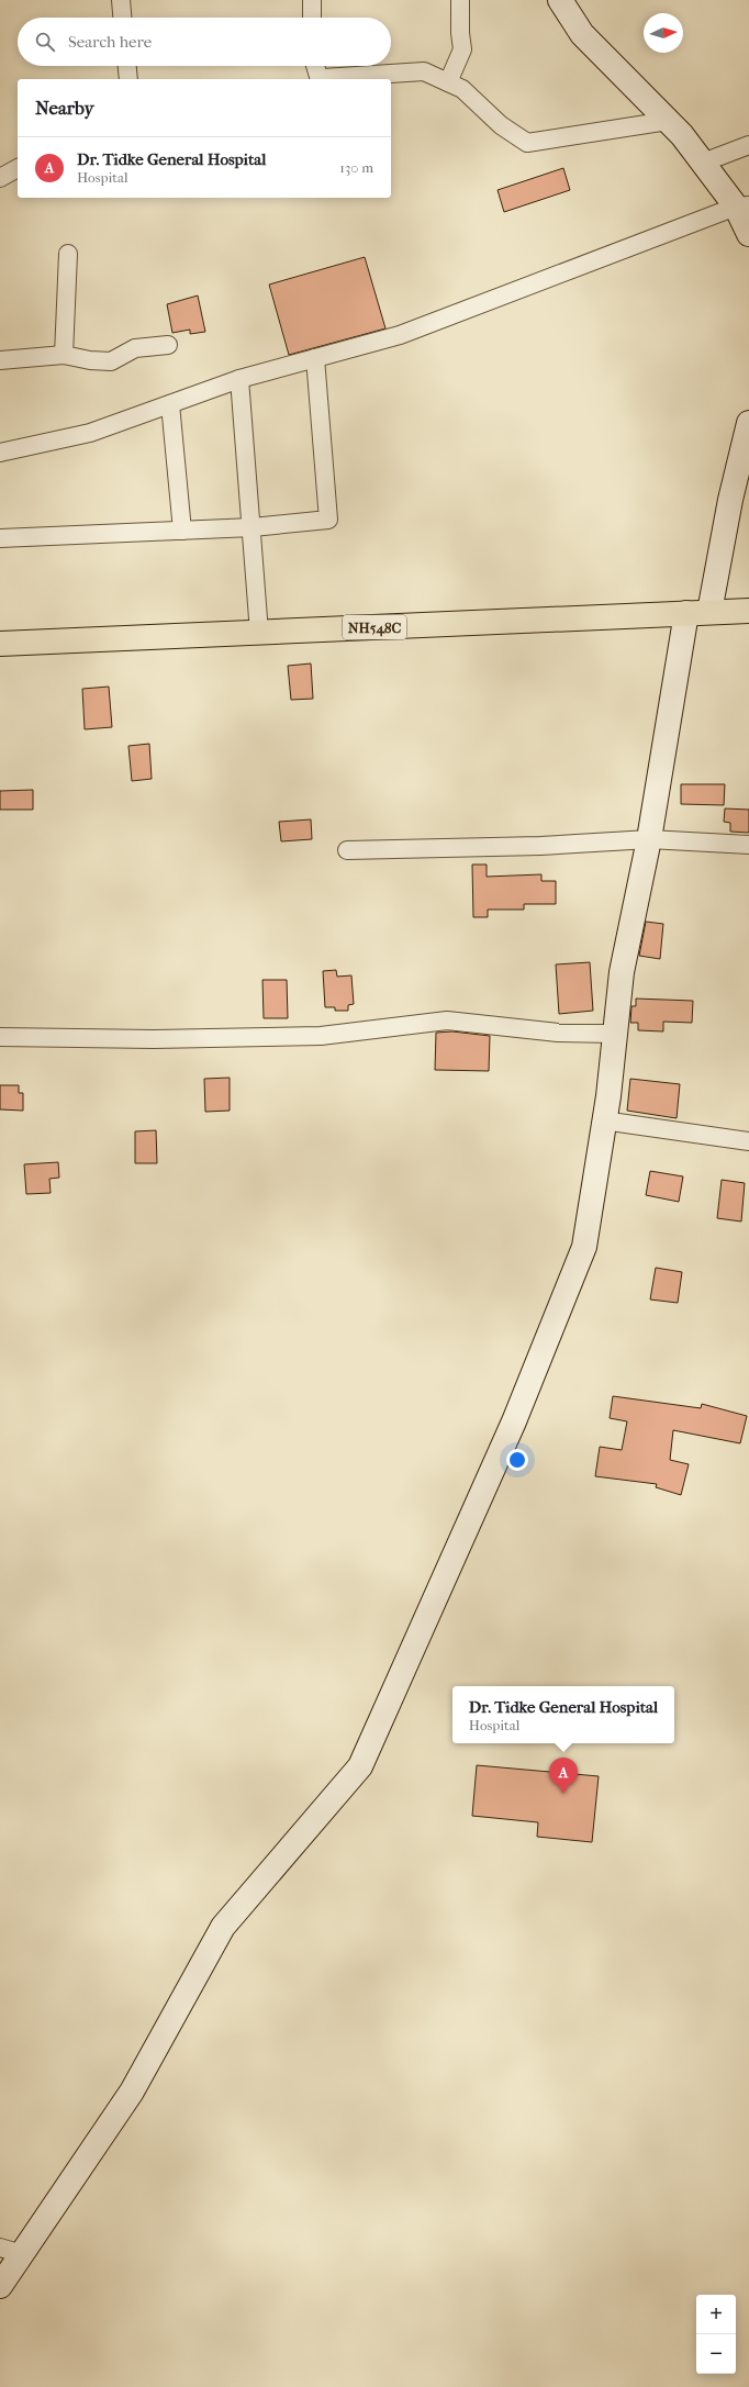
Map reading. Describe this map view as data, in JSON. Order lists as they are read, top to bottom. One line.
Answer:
{"streets":{"highway":["NH548C"]},"north":"right","page":{"search":"Search here","heading":"Nearby","list":[{"mark":"A","name":"Dr. Tidke General Hospital","note":"Hospital","value":"130 m"}],"popup":["Dr. Tidke General Hospital","Hospital"],"pins":"A","map_buttons":["+","−"]}}
